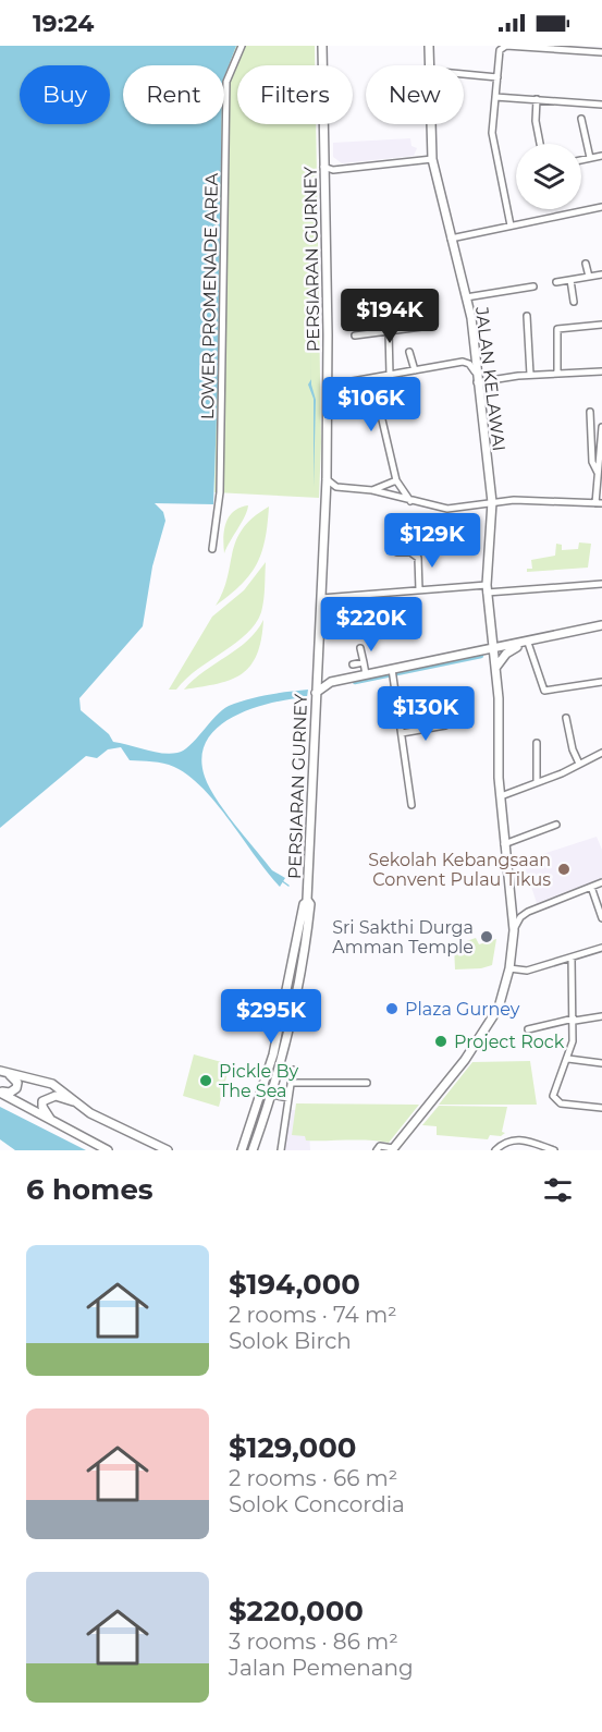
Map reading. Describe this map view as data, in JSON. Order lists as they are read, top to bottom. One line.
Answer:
{"streets":{"main road":["PERSIARAN GURNEY","JALAN KELAWAI"],"street":["LOWER PROMENADE AREA"]},"places":["Sekolah Kebangsaan Convent Pulau Tikus","Sri Sakthi Durga Amman Temple","Plaza Gurney","Project Rock","Pickle By The Sea"],"page":{"status":"19:24","chip":["Buy","Rent","Filters","New"],"price":["$194K","$106K","$129K","$220K","$130K","$295K"],"heading":"6 homes","list":[{"name":"$194,000","note":"2 rooms · 74 m² · Solok Birch"},{"name":"$129,000","note":"2 rooms · 66 m² · Solok Concordia"},{"name":"$220,000","note":"3 rooms · 86 m² · Jalan Pemenang"}]}}
